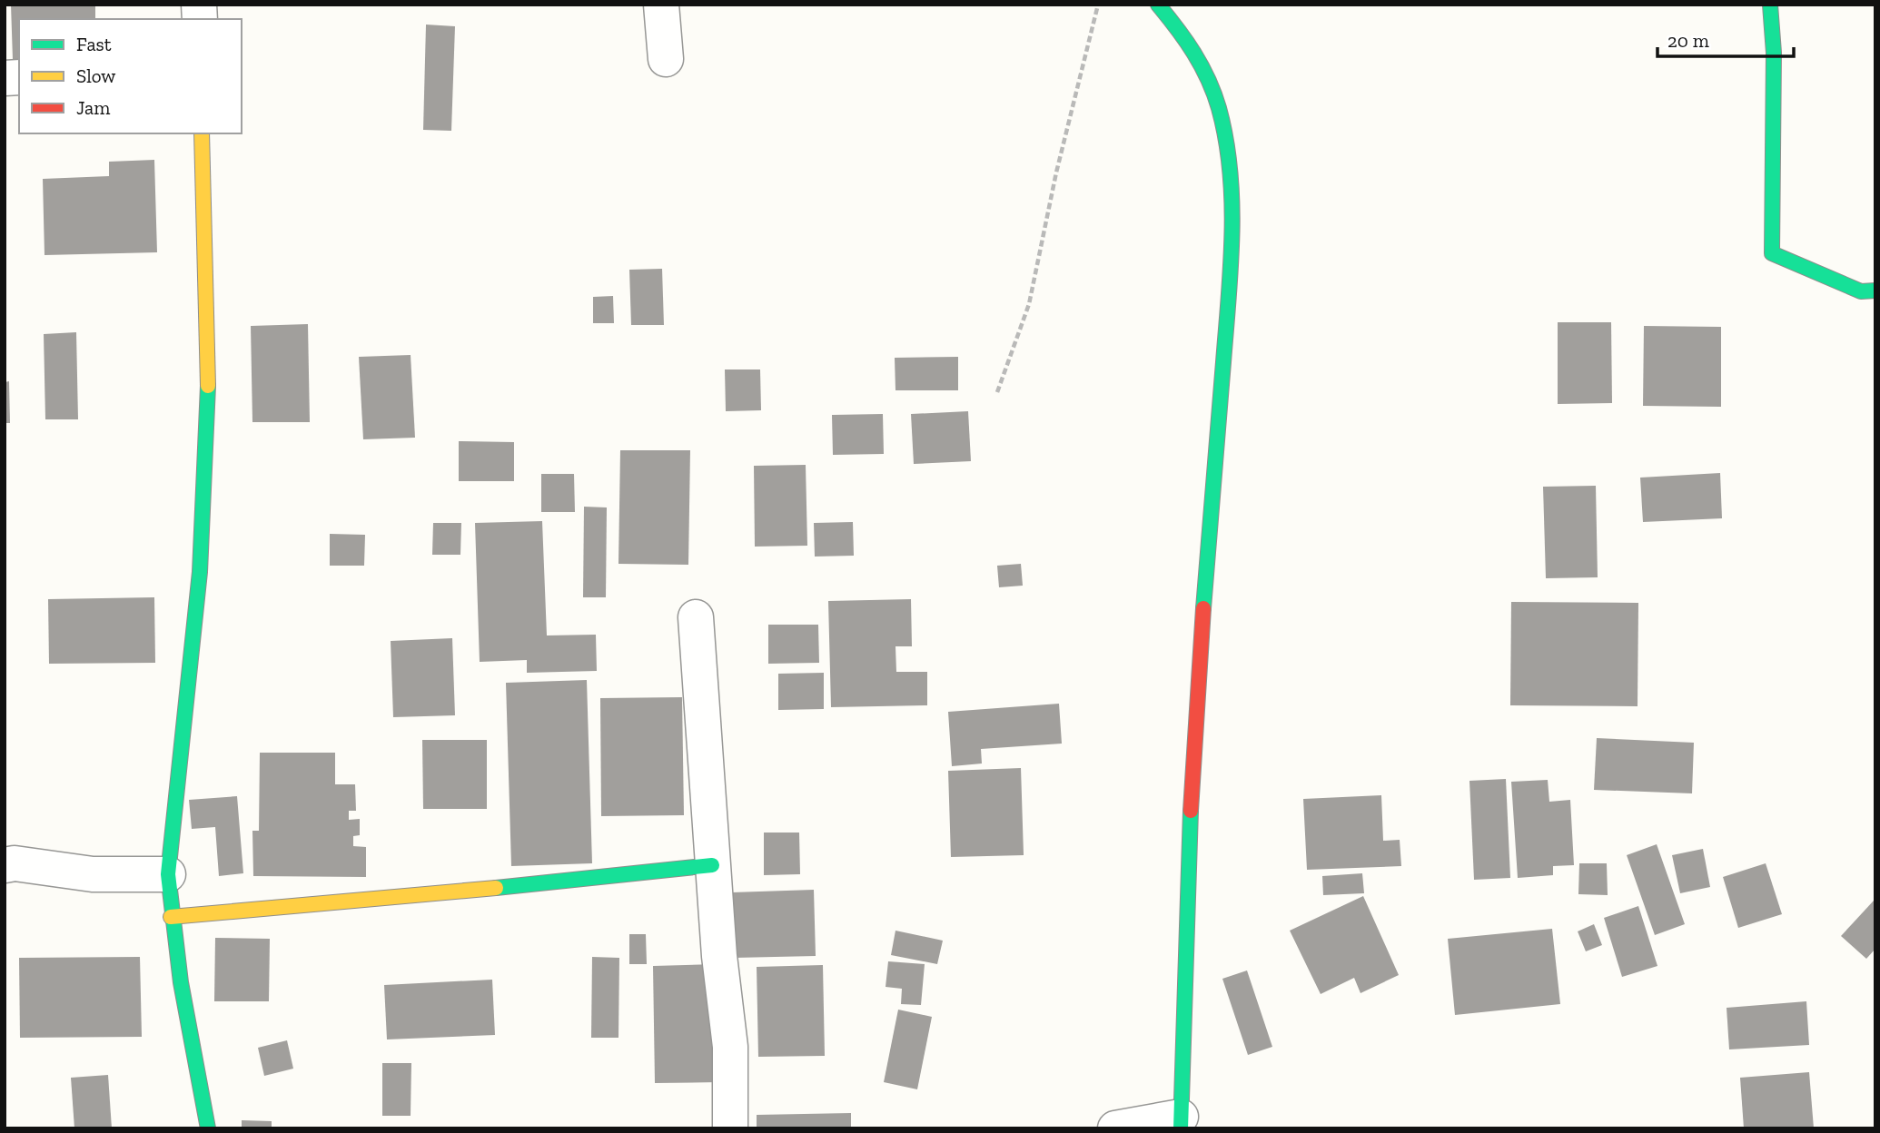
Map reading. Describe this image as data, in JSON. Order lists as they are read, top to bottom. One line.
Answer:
{"legend":["Fast","Slow","Jam"],"scale_bar":"20 m"}
